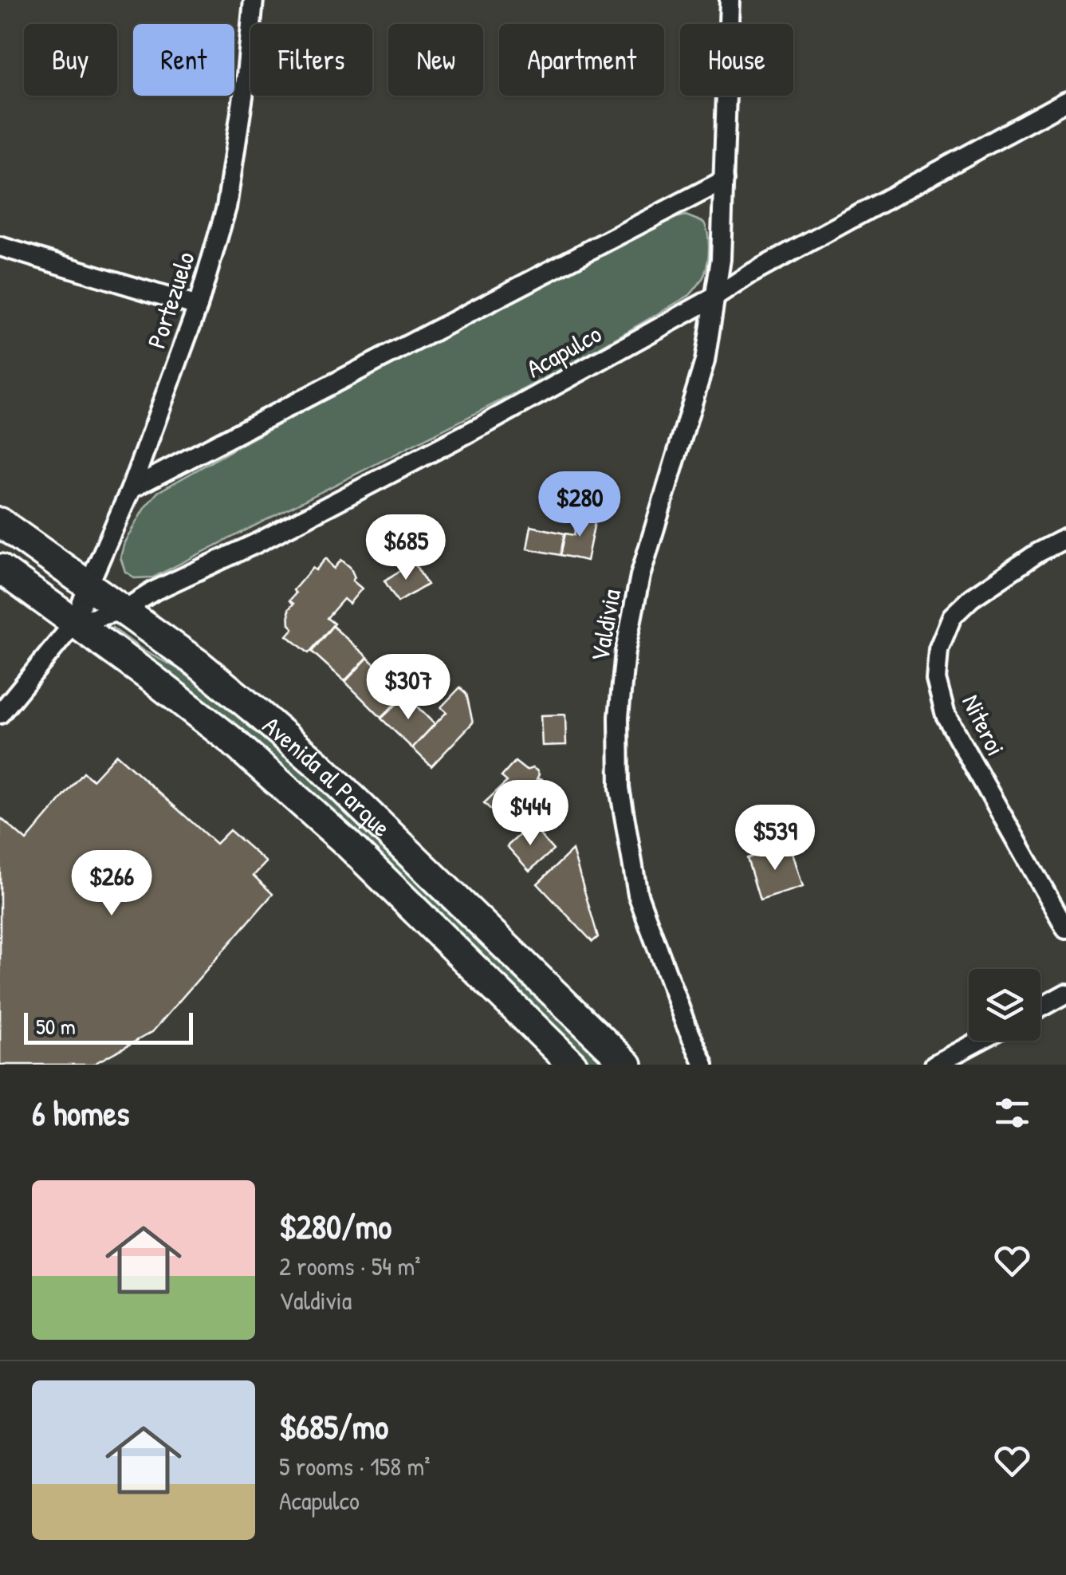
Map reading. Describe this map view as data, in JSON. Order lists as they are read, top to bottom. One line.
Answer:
{"streets":{"main road":["Avenida al Parque"],"street":["Portezuelo","Acapulco","Valdivia","Niteroi"]},"crossings":[["Portezuelo","Avenida al Parque"],["Acapulco","Valdivia"],["Acapulco","Avenida al Parque"]],"scale_bar":"50 m","page":{"chip":["Buy","Rent","Filters","New","Apartment","House"],"price":["$280","$685","$307","$444","$539","$266"],"scale":"50 m","heading":"6 homes","list":[{"name":"$280/mo","note":"2 rooms · 54 m² · Valdivia"},{"name":"$685/mo","note":"5 rooms · 158 m² · Acapulco"}]}}
